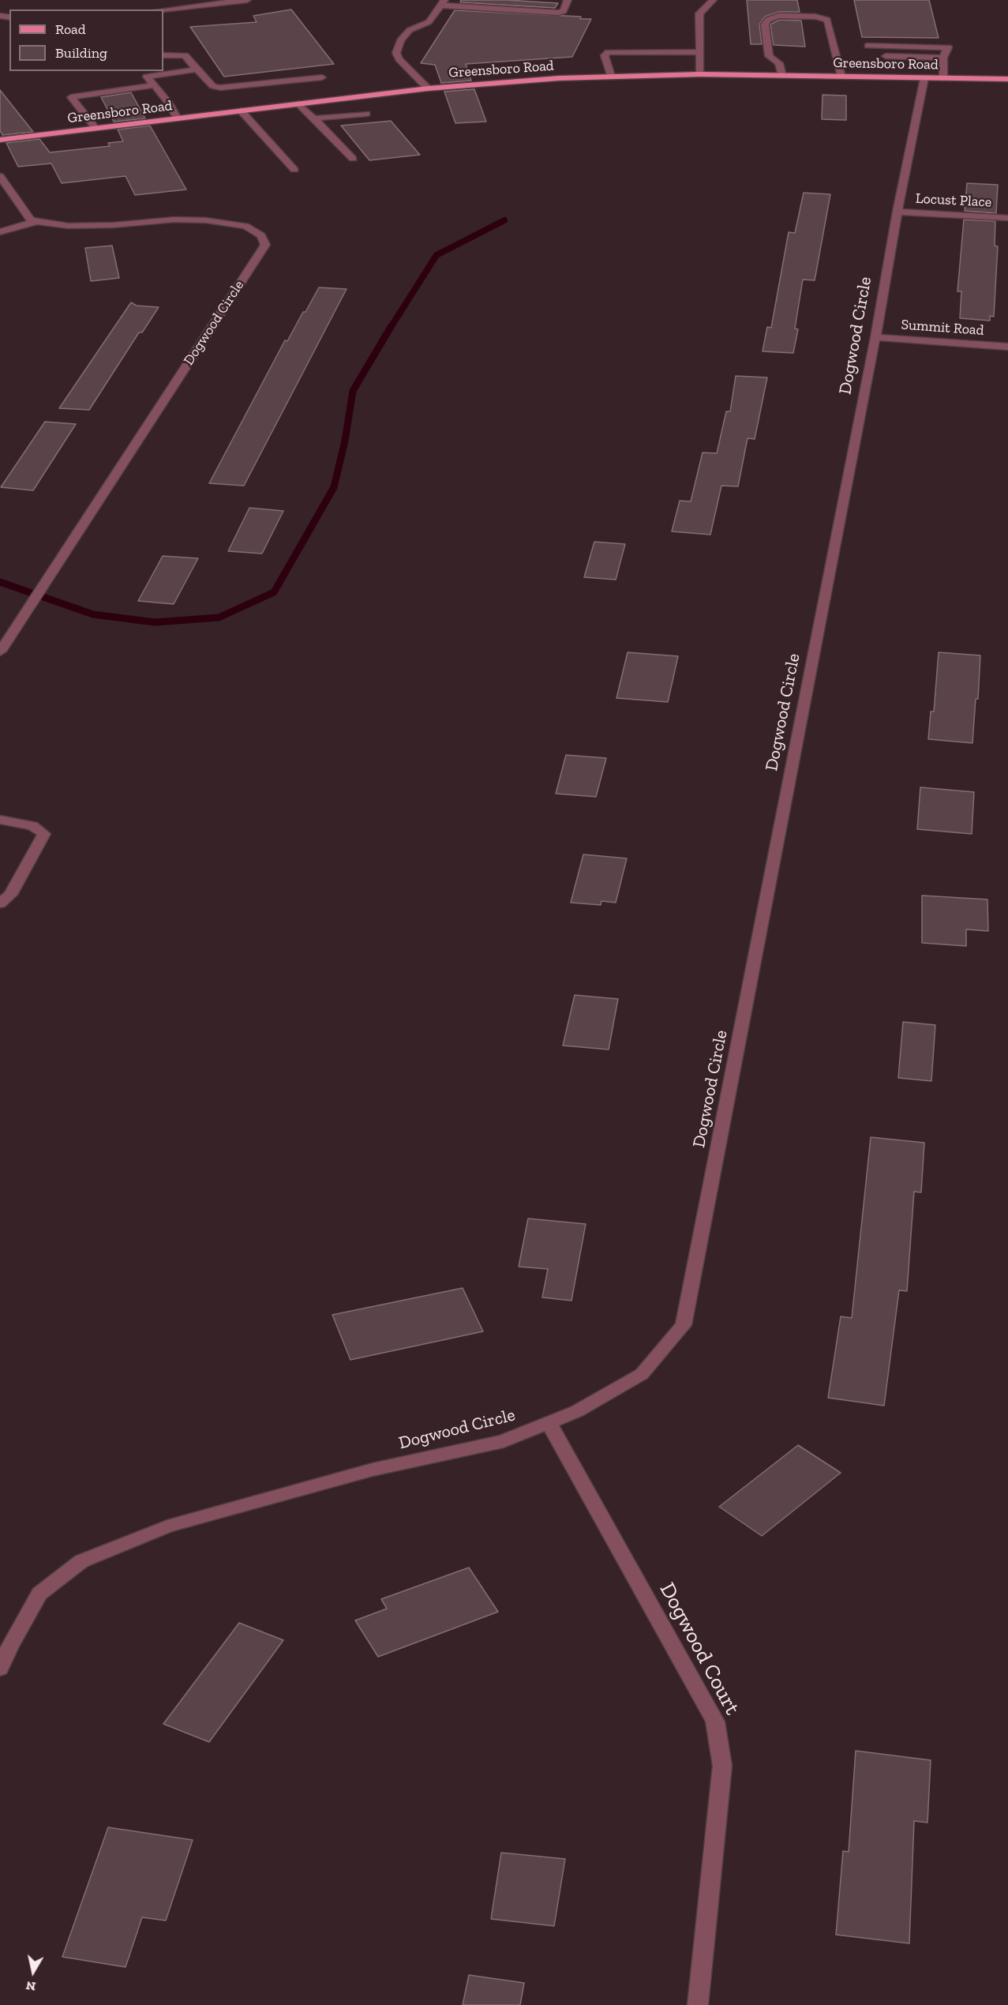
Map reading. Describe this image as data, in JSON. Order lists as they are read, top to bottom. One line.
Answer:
{"streets":{"main road":["Greensboro Road"],"street":["Locust Place","Dogwood Circle","Summit Road","Dogwood Court"]},"crossings":[["Greensboro Road","Dogwood Circle"],["Locust Place","Dogwood Circle"],["Dogwood Circle","Summit Road"],["Dogwood Circle","Dogwood Court"]],"legend":["Road","Building"],"north":"bottom"}
